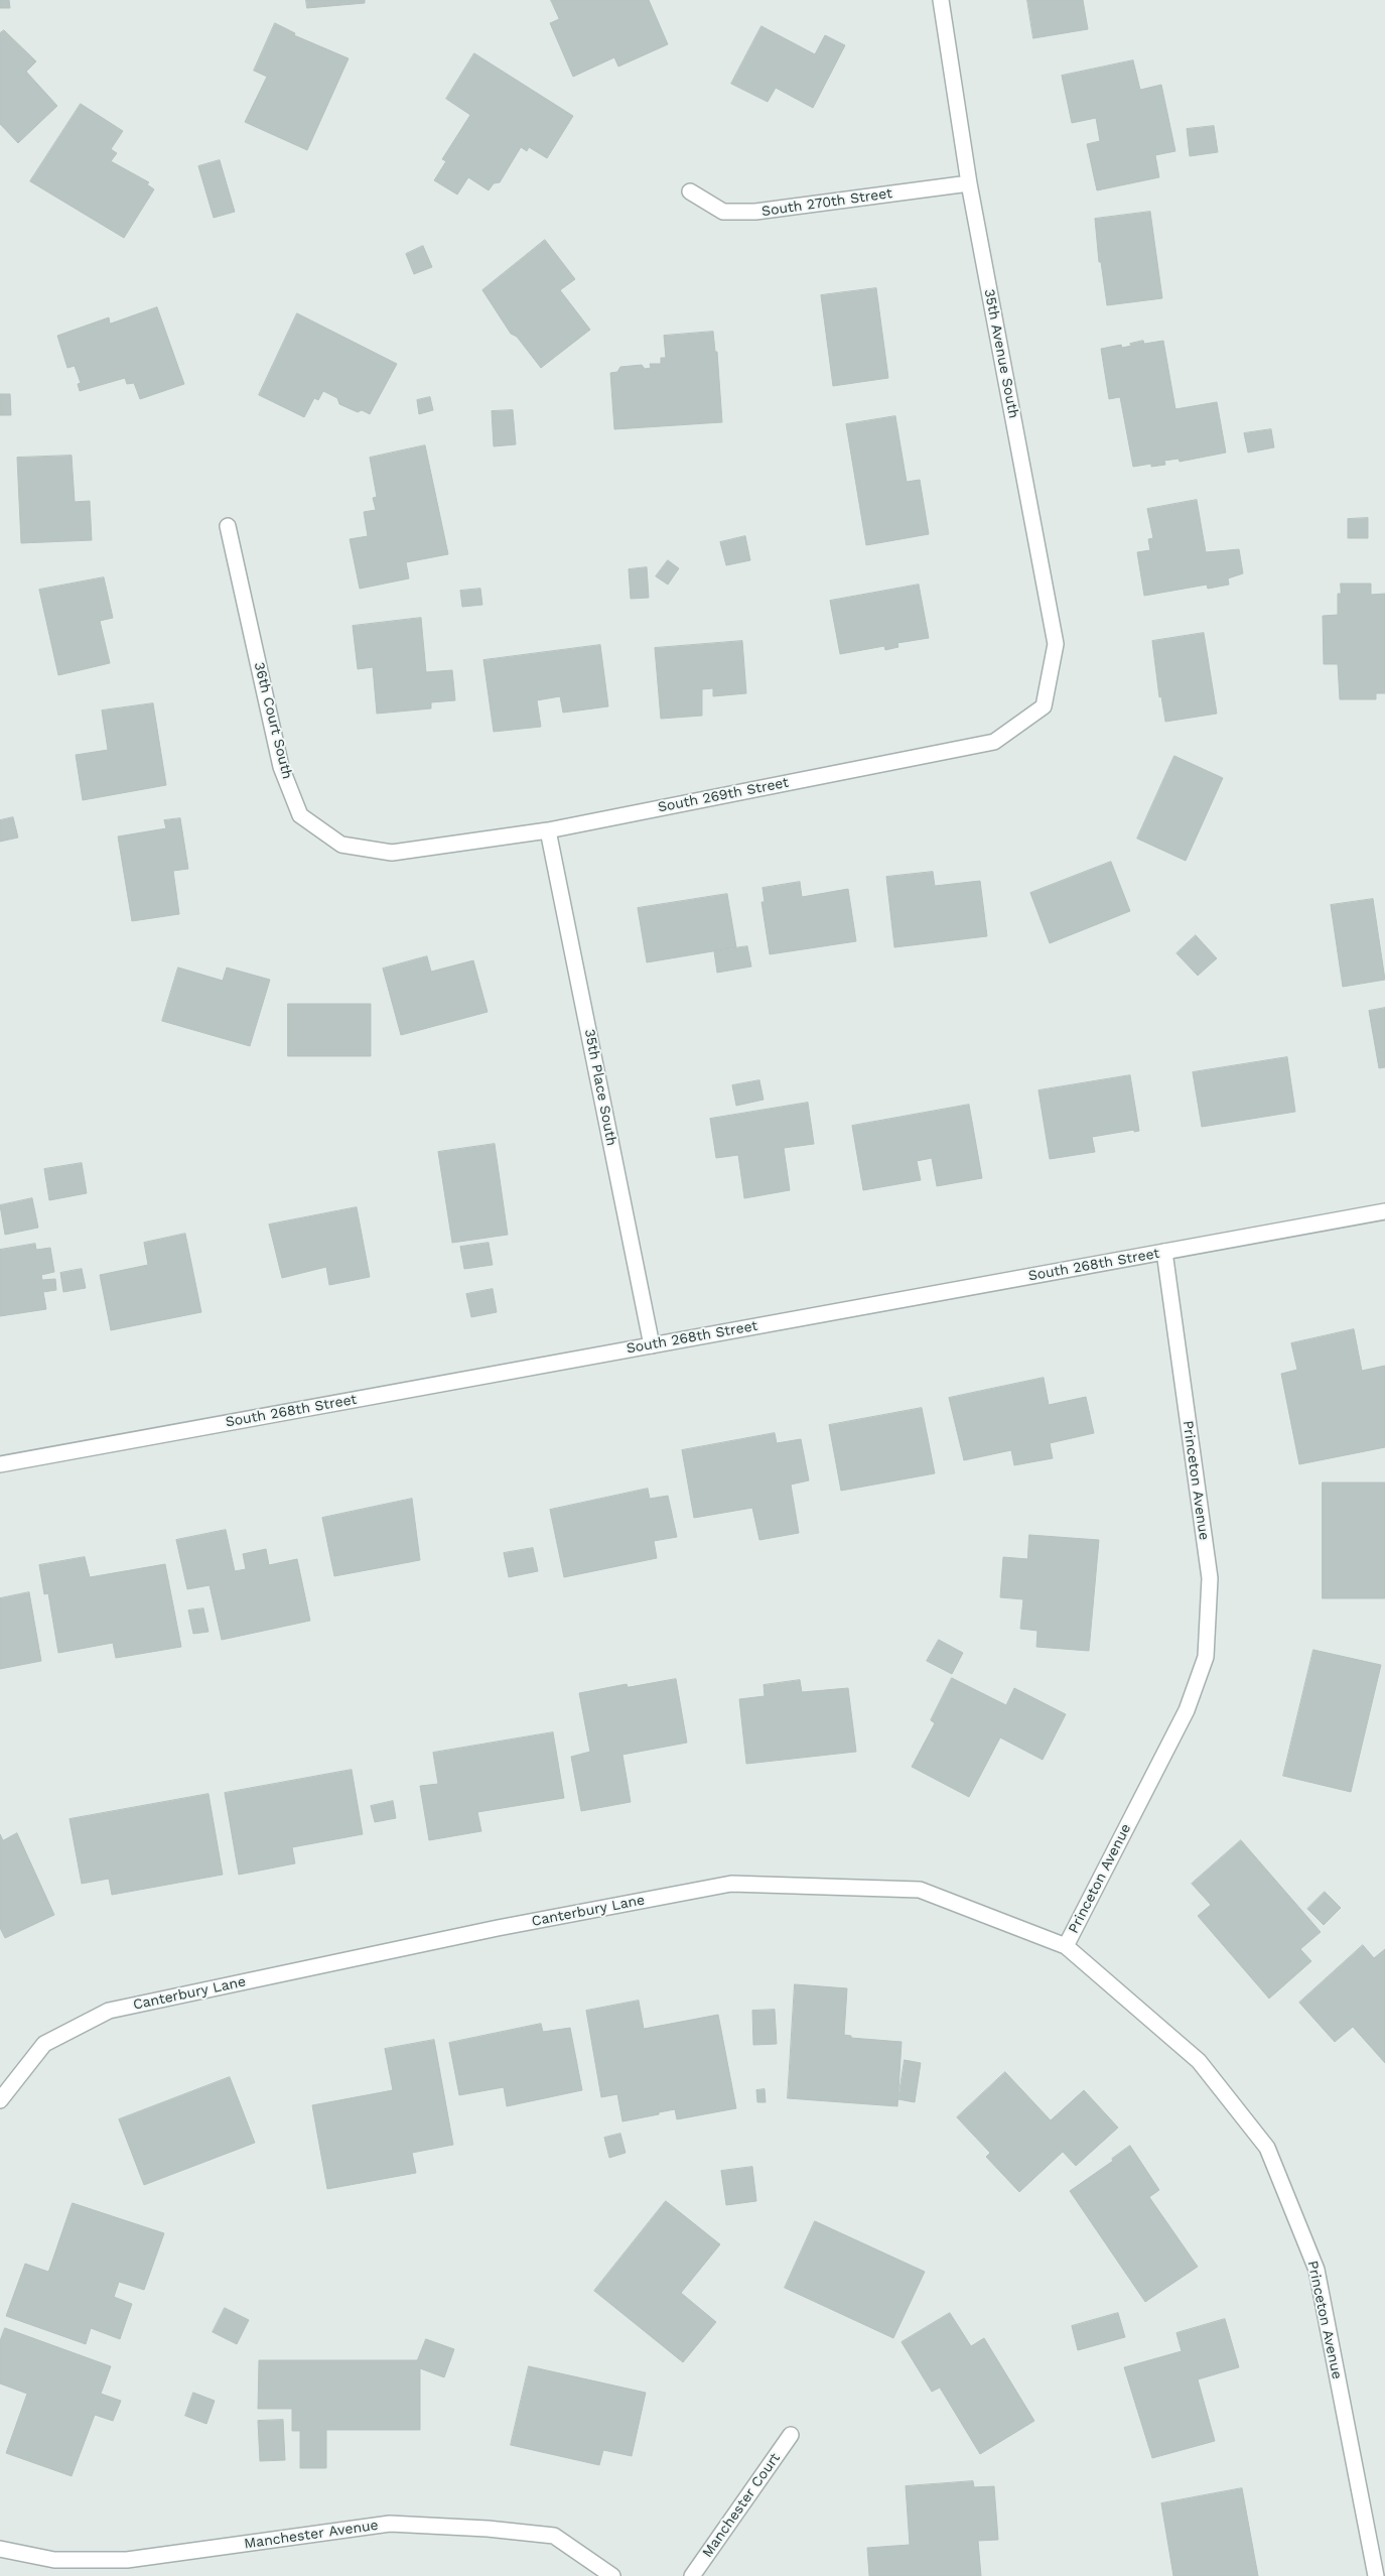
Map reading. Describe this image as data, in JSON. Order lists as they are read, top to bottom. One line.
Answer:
{"streets":{"street":["South 270th Street","35th Avenue South","36th Court South","South 269th Street","35th Place South","South 268th Street","Princeton Avenue","Canterbury Lane","Manchester Court","Manchester Avenue"]},"crossings":[["South 270th Street","35th Avenue South"],["35th Avenue South","South 269th Street"],["36th Court South","South 269th Street"],["South 269th Street","35th Place South"],["35th Place South","South 268th Street"],["South 268th Street","Princeton Avenue"],["Princeton Avenue","Canterbury Lane"]]}
